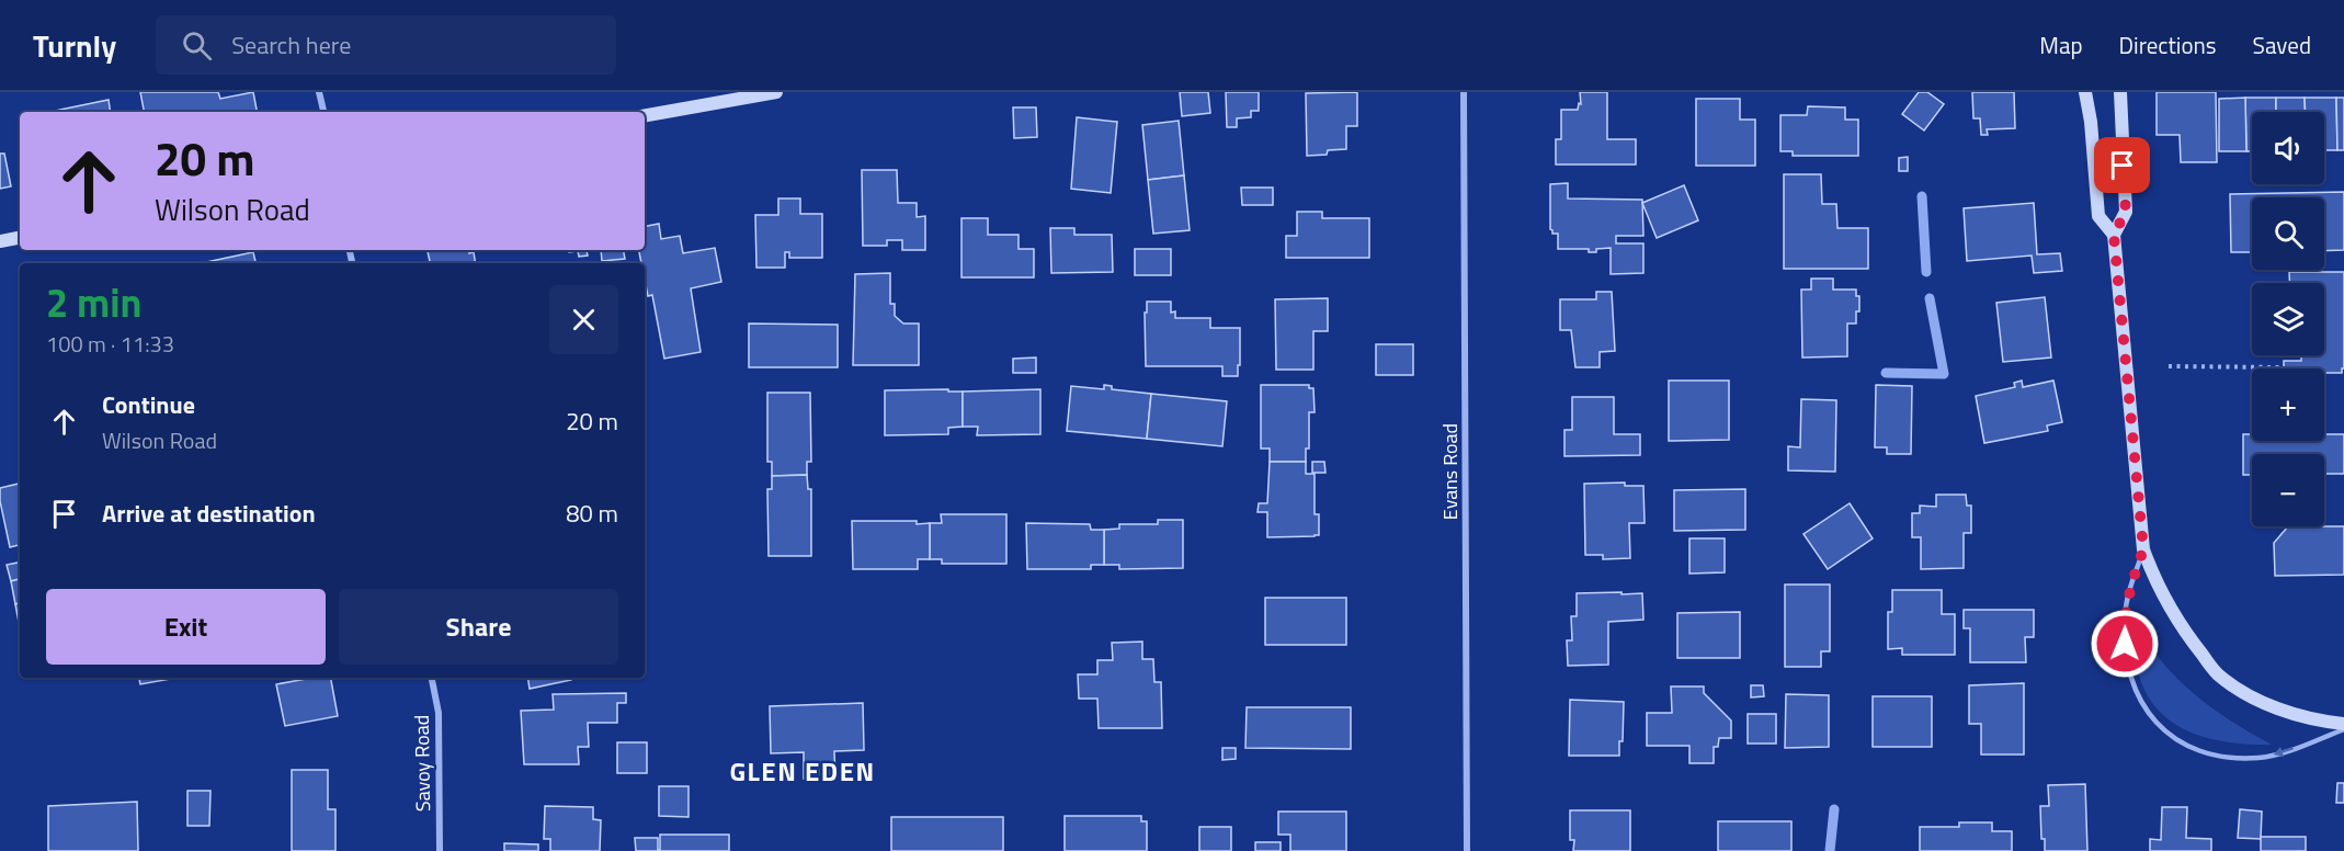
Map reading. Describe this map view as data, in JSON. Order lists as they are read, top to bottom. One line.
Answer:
{"streets":{"street":["Evans Road","Savoy Road"]},"districts":["GLEN EDEN"],"page":{"header":"Turnly","search":"Search here","nav":["Map","Directions","Saved"],"map_buttons":["+","−"],"turn":["20 m","Wilson Road"],"heading":["2 min","100 m · 11:33"],"list":[{"name":"Continue","note":"Wilson Road","value":"20 m"},{"name":"Arrive at destination","value":"80 m"}],"buttons":["Exit","Share"]}}
